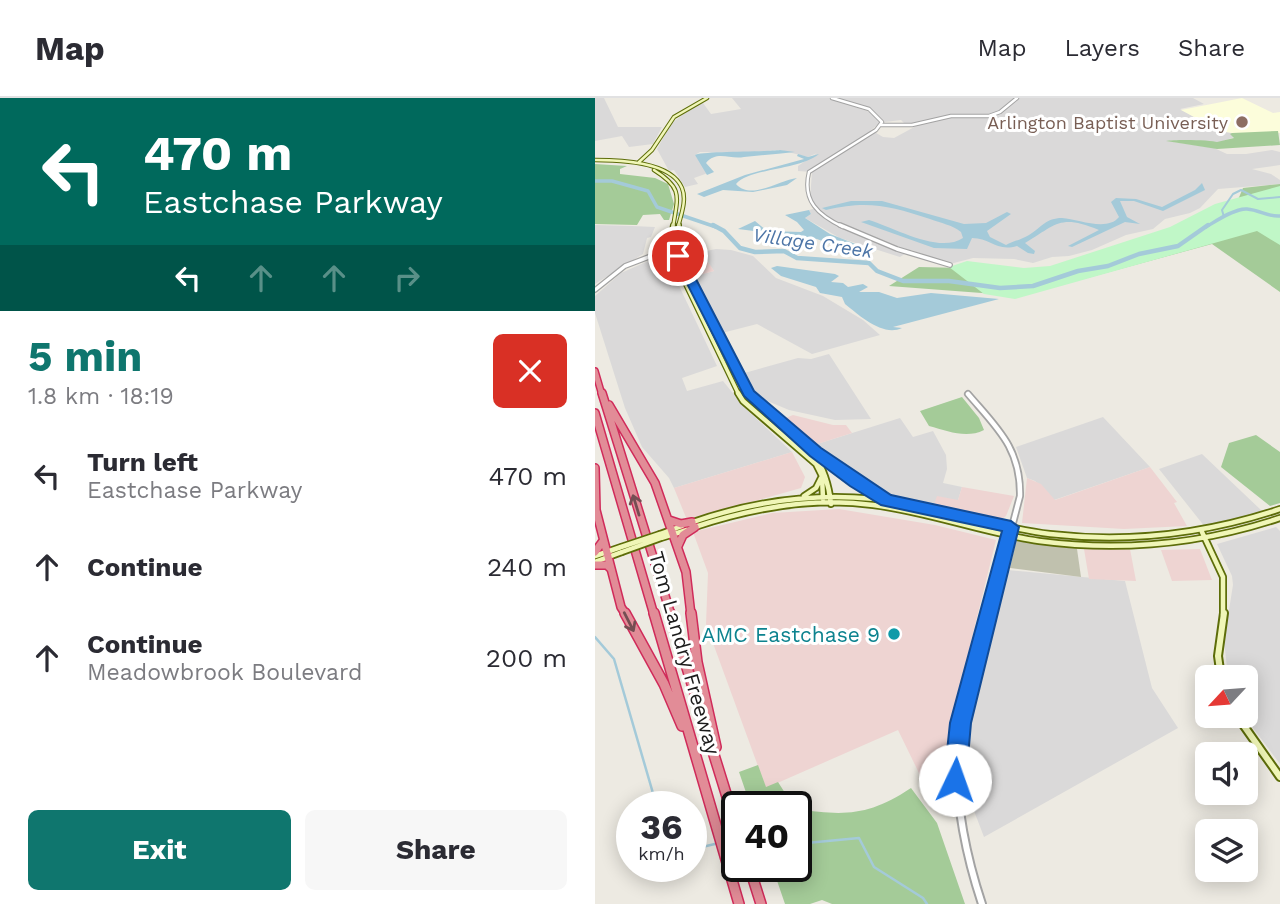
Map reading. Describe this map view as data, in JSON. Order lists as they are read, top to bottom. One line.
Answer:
{"streets":{"highway":["Tom Landry Freeway"]},"water":["Village Creek"],"places":["Arlington Baptist University","AMC Eastchase 9"],"north":"bottom left","page":{"header":"Map","nav":["Map","Layers","Share"],"turn":["470 m","Eastchase Parkway"],"heading":["5 min","1.8 km · 18:19"],"list":[{"name":"Turn left","note":"Eastchase Parkway","value":"470 m"},{"name":"Continue","value":"240 m"},{"name":"Continue","note":"Meadowbrook Boulevard","value":"200 m"}],"speed":"36 km/h","limit":"40","buttons":["Exit","Share"]}}
